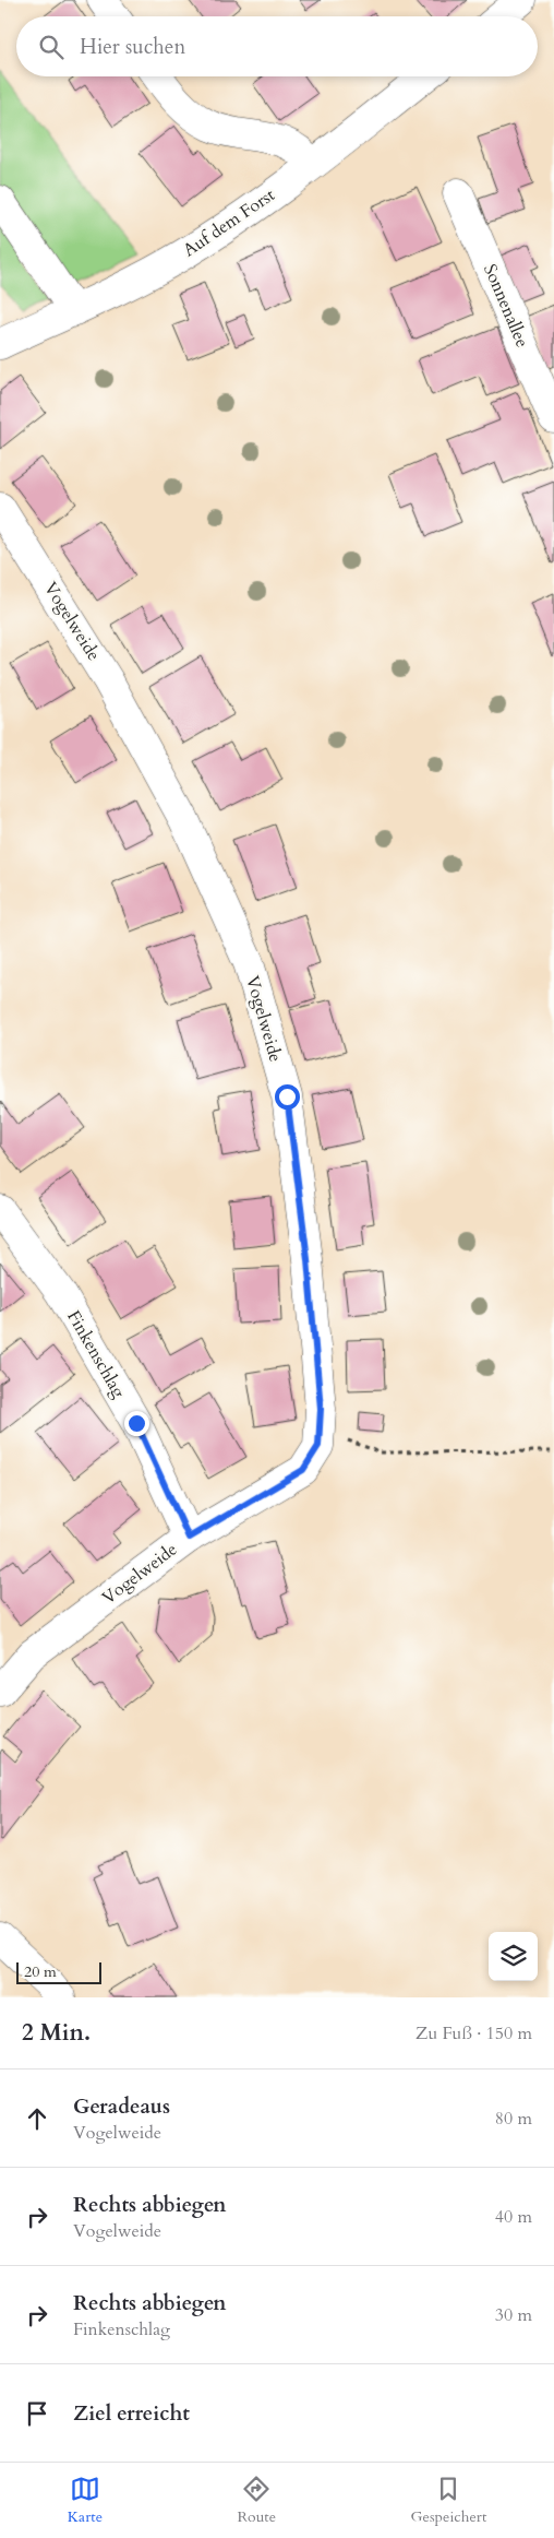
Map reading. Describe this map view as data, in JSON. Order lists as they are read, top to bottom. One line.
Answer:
{"streets":{"street":["Auf dem Forst","Sonnenallee","Vogelweide","Finkenschlag"]},"crossings":[["Vogelweide","Finkenschlag"]],"scale_bar":"20 m","page":{"search":"Hier suchen","scale":"20 m","heading":["2 Min.","Zu Fuß · 150 m"],"list":[["Geradeaus","Vogelweide","80 m"],["Rechts abbiegen","Vogelweide","40 m"],["Rechts abbiegen","Finkenschlag","30 m"],"Ziel erreicht"],"nav":["Karte","Route","Gespeichert"]}}
